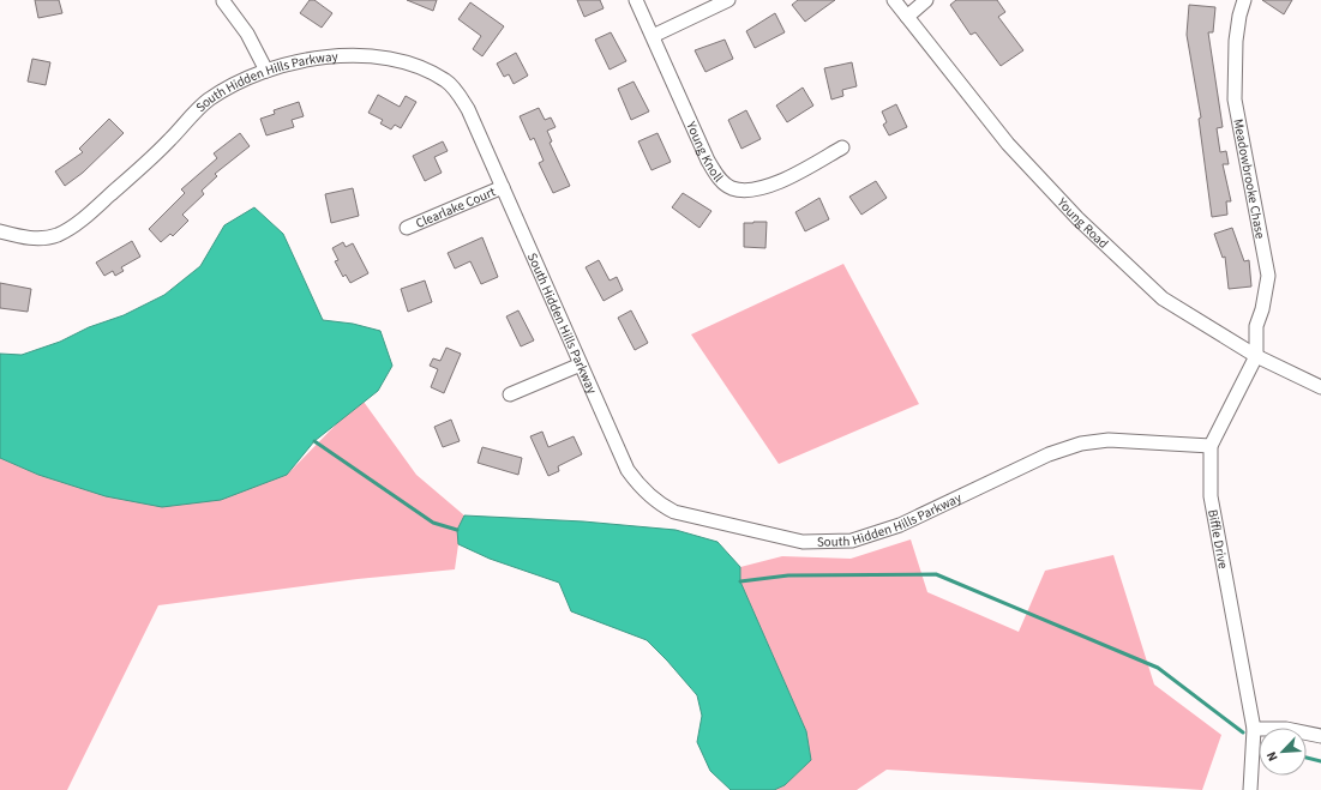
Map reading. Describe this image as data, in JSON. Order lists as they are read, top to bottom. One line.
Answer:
{"streets":{"street":["South Hidden Hills Parkway","Young Knoll","Meadowbrooke Chase","Clearlake Court","Young Road","Biffle Drive"]},"crossings":[["South Hidden Hills Parkway","Clearlake Court"],["South Hidden Hills Parkway","Biffle Drive"],["Meadowbrooke Chase","Young Road"],["Meadowbrooke Chase","Biffle Drive"],["Young Road","Biffle Drive"]],"north":"bottom left"}
